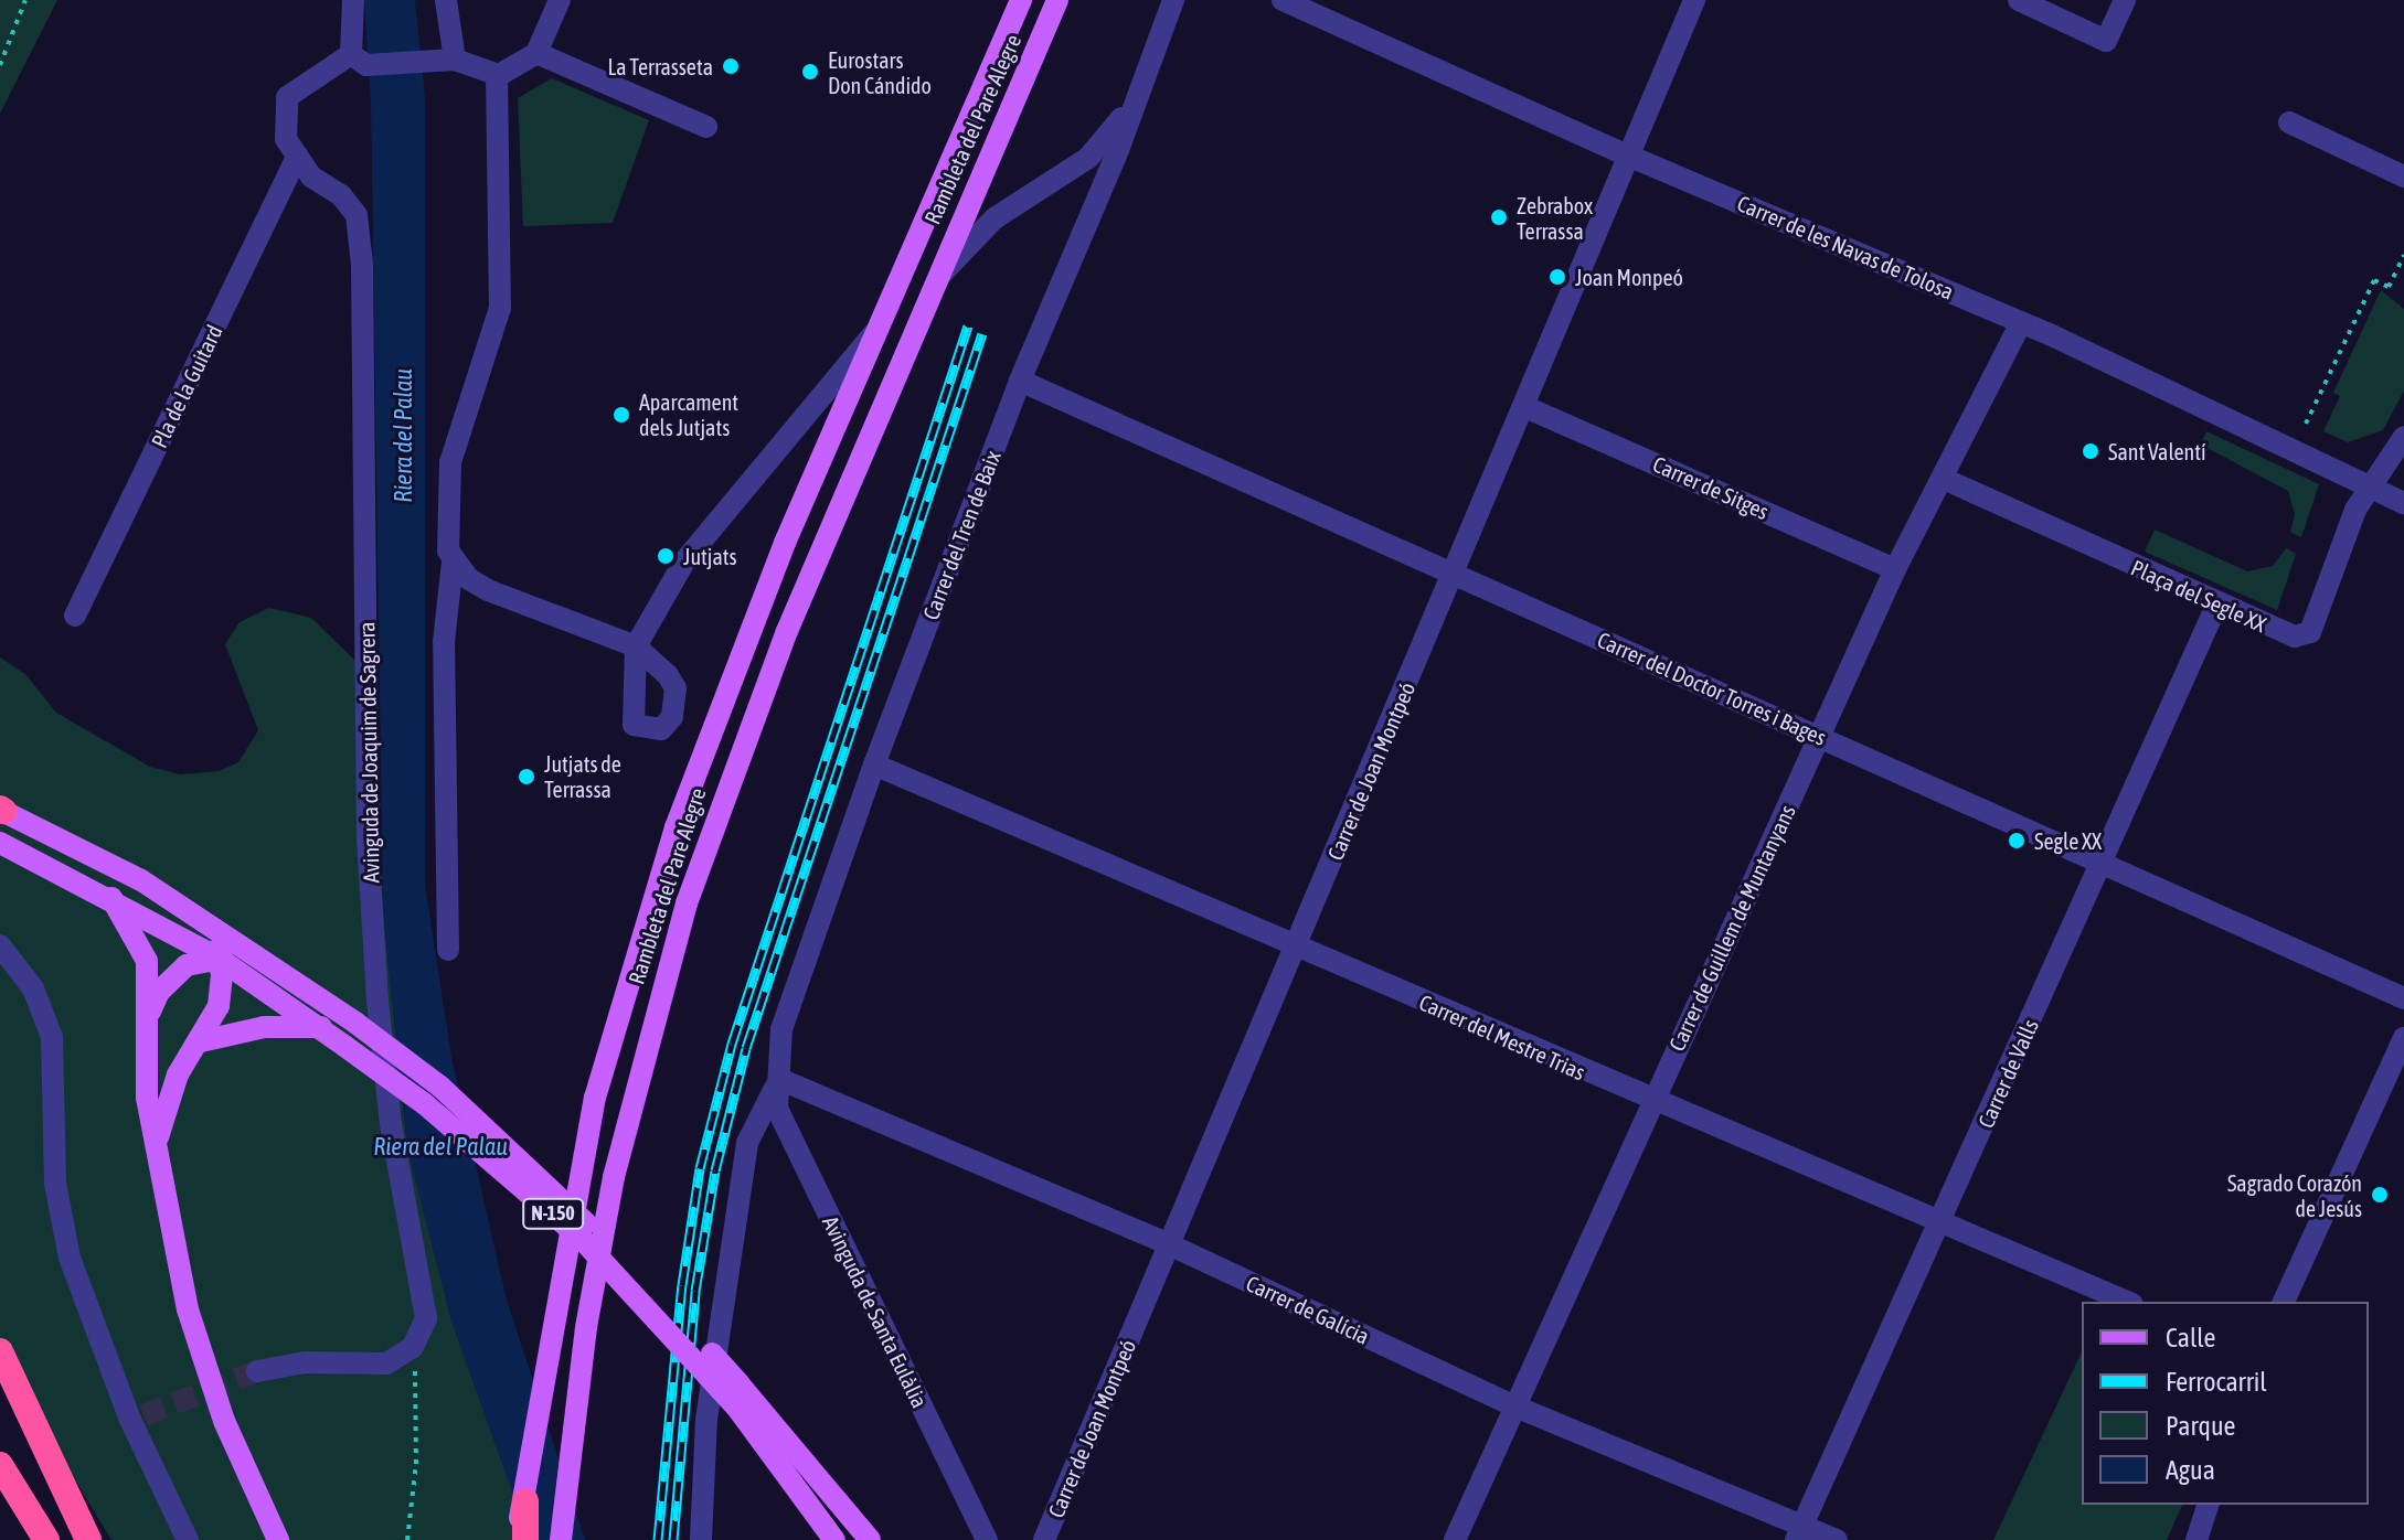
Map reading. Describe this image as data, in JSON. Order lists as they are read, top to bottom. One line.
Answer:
{"streets":{"main road":["Rambleta del Pare Alegre","N-150"],"street":["Carrer de les Navas de Tolosa","Pla de la Guitard","Carrer de Sitges","Carrer del Tren de Baix","Plaça del Segle XX","Carrer del Doctor Torres i Bages","Avinguda de Joaquim de Sagrera","Carrer de Joan Montpeó","Carrer de Guillem de Muntanyans","Carrer del Mestre Trias","Carrer de Valls","Carrer de Galícia","Avinguda de Santa Eulàlia"]},"crossings":[["Rambleta del Pare Alegre","Carrer del Tren de Baix"],["Carrer de les Navas de Tolosa","Plaça del Segle XX"],["Carrer de les Navas de Tolosa","Carrer de Joan Montpeó"],["Carrer de les Navas de Tolosa","Carrer de Guillem de Muntanyans"],["Pla de la Guitard","Avinguda de Joaquim de Sagrera"],["Carrer de Sitges","Carrer de Joan Montpeó"],["Carrer de Sitges","Carrer de Guillem de Muntanyans"],["Carrer del Tren de Baix","Carrer del Doctor Torres i Bages"],["Carrer del Tren de Baix","Carrer del Mestre Trias"],["Carrer del Tren de Baix","Carrer de Galícia"],["Carrer del Tren de Baix","Avinguda de Santa Eulàlia"],["Plaça del Segle XX","Carrer de Guillem de Muntanyans"],["Plaça del Segle XX","Carrer de Valls"],["Carrer del Doctor Torres i Bages","Carrer de Joan Montpeó"],["Carrer del Doctor Torres i Bages","Carrer de Guillem de Muntanyans"],["Carrer del Doctor Torres i Bages","Carrer de Valls"],["Carrer de Joan Montpeó","Carrer del Mestre Trias"],["Carrer de Joan Montpeó","Carrer de Galícia"],["Carrer de Guillem de Muntanyans","Carrer del Mestre Trias"],["Carrer de Guillem de Muntanyans","Carrer de Galícia"],["Carrer del Mestre Trias","Carrer de Valls"],["Carrer de Valls","Carrer de Galícia"],["Carrer de Galícia","Avinguda de Santa Eulàlia"]],"water":["Riera del Palau"],"places":["La Terrasseta","Eurostars Don Cándido","Zebrabox Terrassa","Joan Monpeó","Aparcament dels Jutjats","Sant Valentí","Jutjats","Jutjats de Terrassa","Segle XX","Sagrado Corazón de Jesús"],"legend":["Calle","Ferrocarril","Parque","Agua"]}
